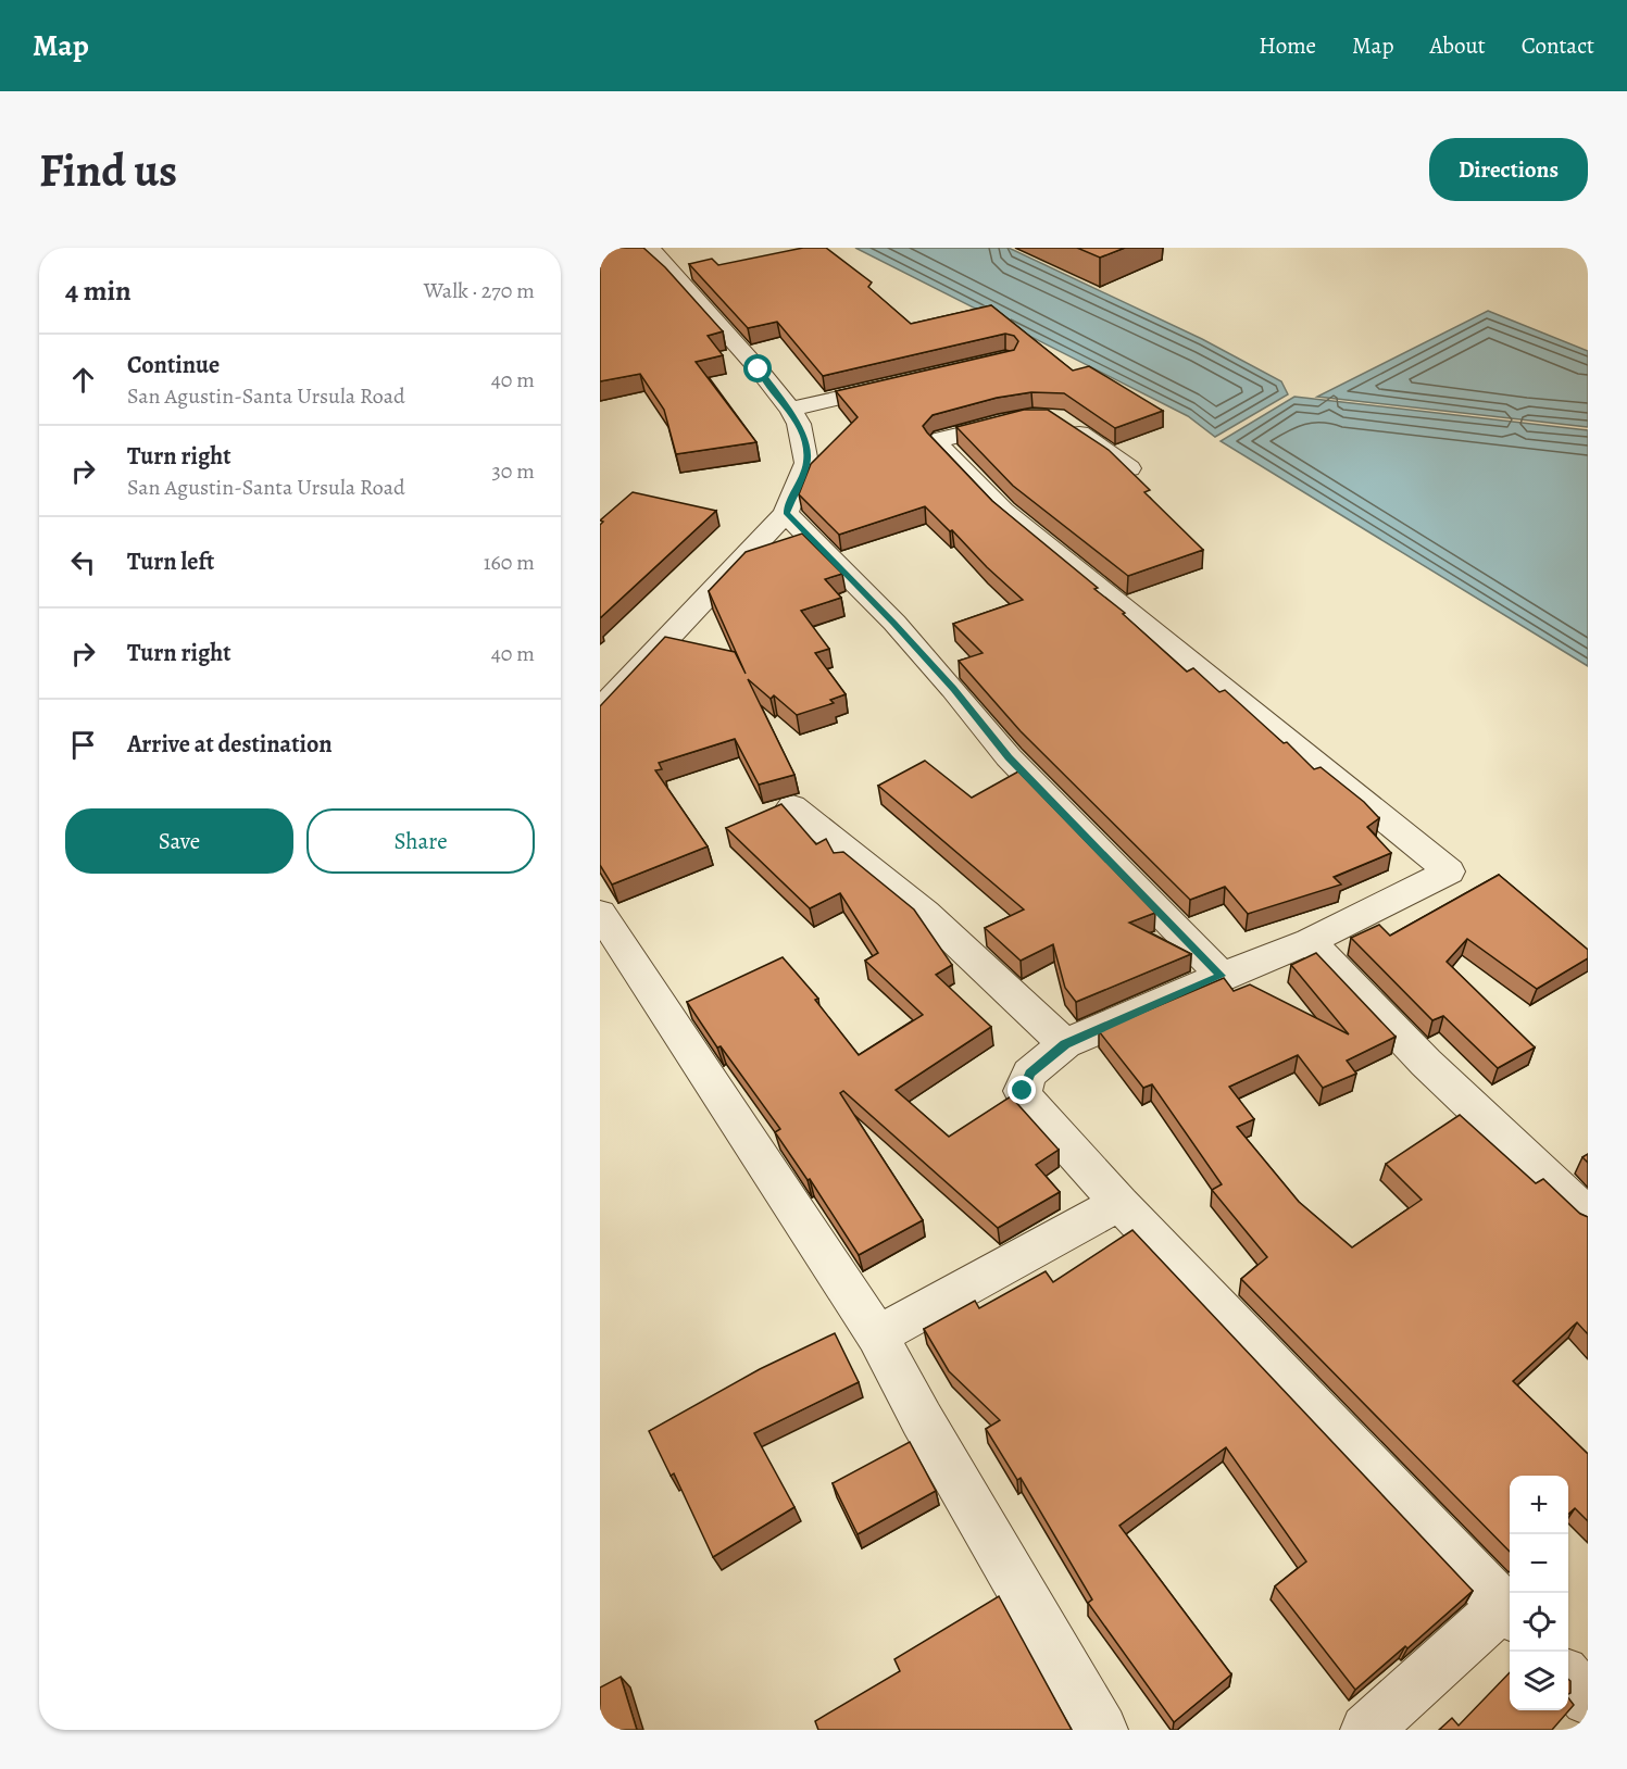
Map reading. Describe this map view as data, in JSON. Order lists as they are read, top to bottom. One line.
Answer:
{"page":{"header":"Map","nav":["Home","Map","About","Contact"],"buttons":["Directions",["Save","Share"]],"title":"Find us","heading":["4 min","Walk · 270 m"],"list":[["Continue","San Agustin-Santa Ursula Road","40 m"],["Turn right","San Agustin-Santa Ursula Road","30 m"],["Turn left","160 m"],["Turn right","40 m"],"Arrive at destination"],"map_buttons":["+","−"]}}
